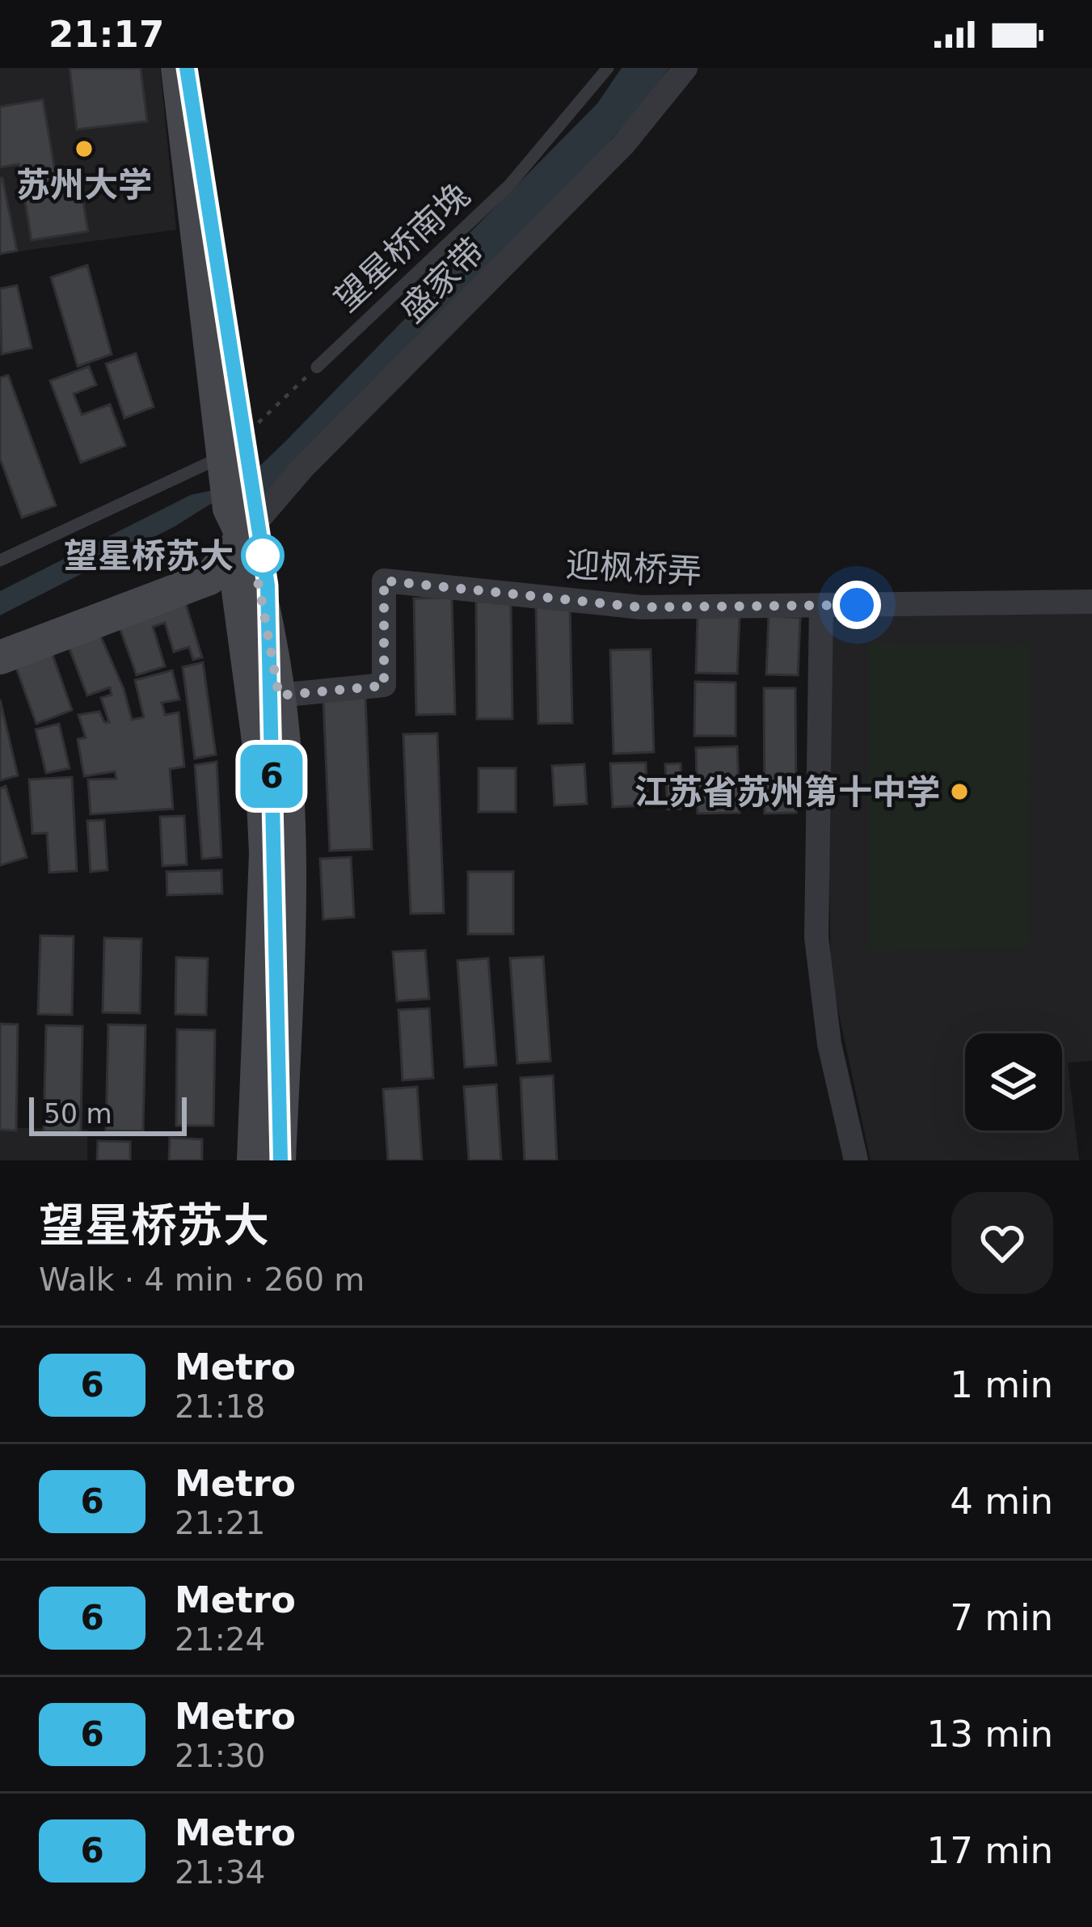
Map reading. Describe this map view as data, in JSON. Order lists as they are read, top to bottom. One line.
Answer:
{"streets":{"street":["盛家带","迎枫桥弄"],"lane":["望星桥南堍"]},"places":["苏州大学","望星桥苏大","江苏省苏州第十中学"],"lines":["metro line 6"],"scale_bar":"50 m","page":{"status":"21:17","on_map":"6","scale":"50 m","heading":["望星桥苏大","Walk · 4 min · 260 m"],"list":[{"mark":"6","name":"Metro","note":"21:18","value":"1 min"},{"mark":"6","name":"Metro","note":"21:21","value":"4 min"},{"mark":"6","name":"Metro","note":"21:24","value":"7 min"},{"mark":"6","name":"Metro","note":"21:30","value":"13 min"},{"mark":"6","name":"Metro","note":"21:34","value":"17 min"}]}}
